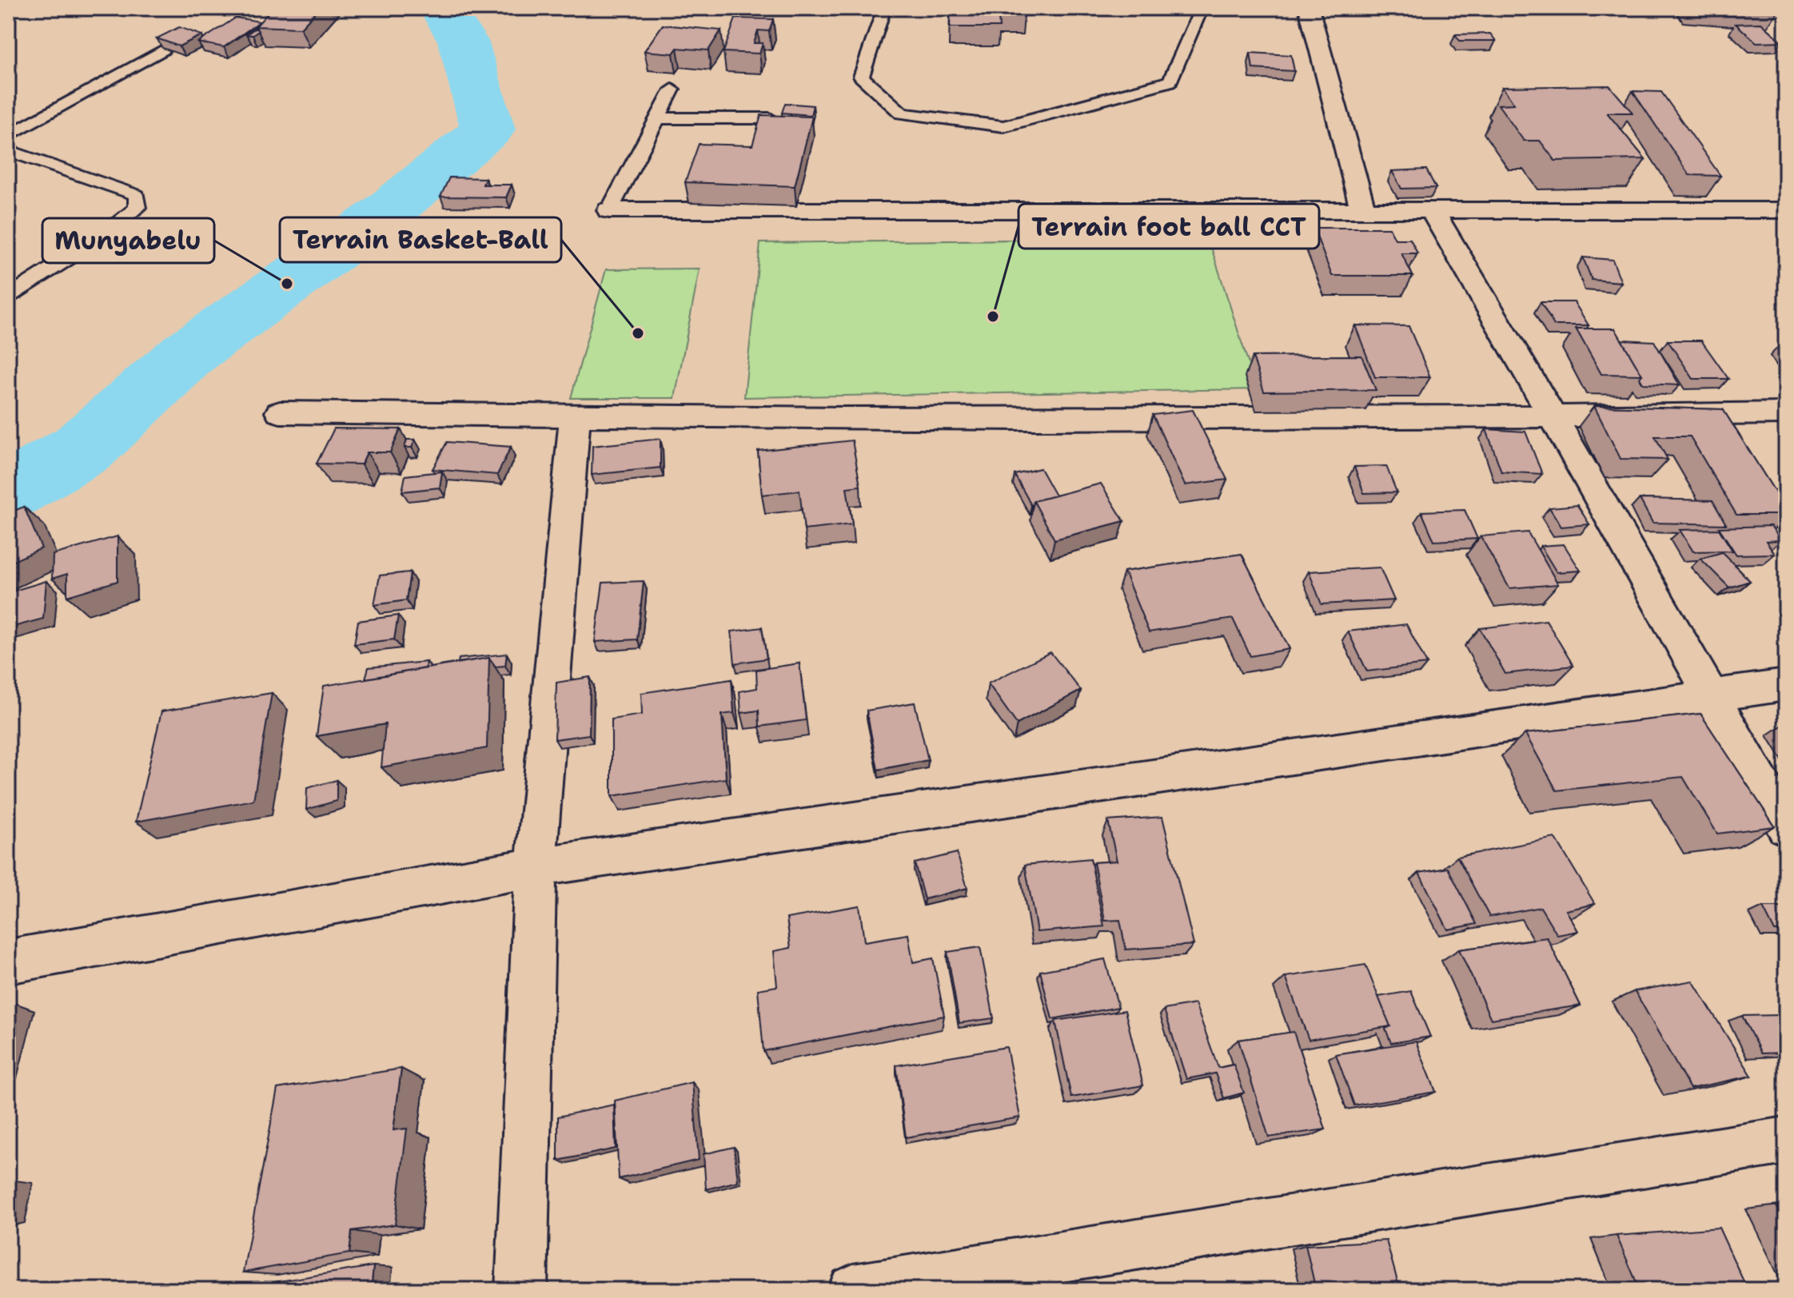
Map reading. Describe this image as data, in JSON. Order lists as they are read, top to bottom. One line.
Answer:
{"places":["Munyabelu","Terrain foot ball CCT","Terrain Basket-Ball"]}
